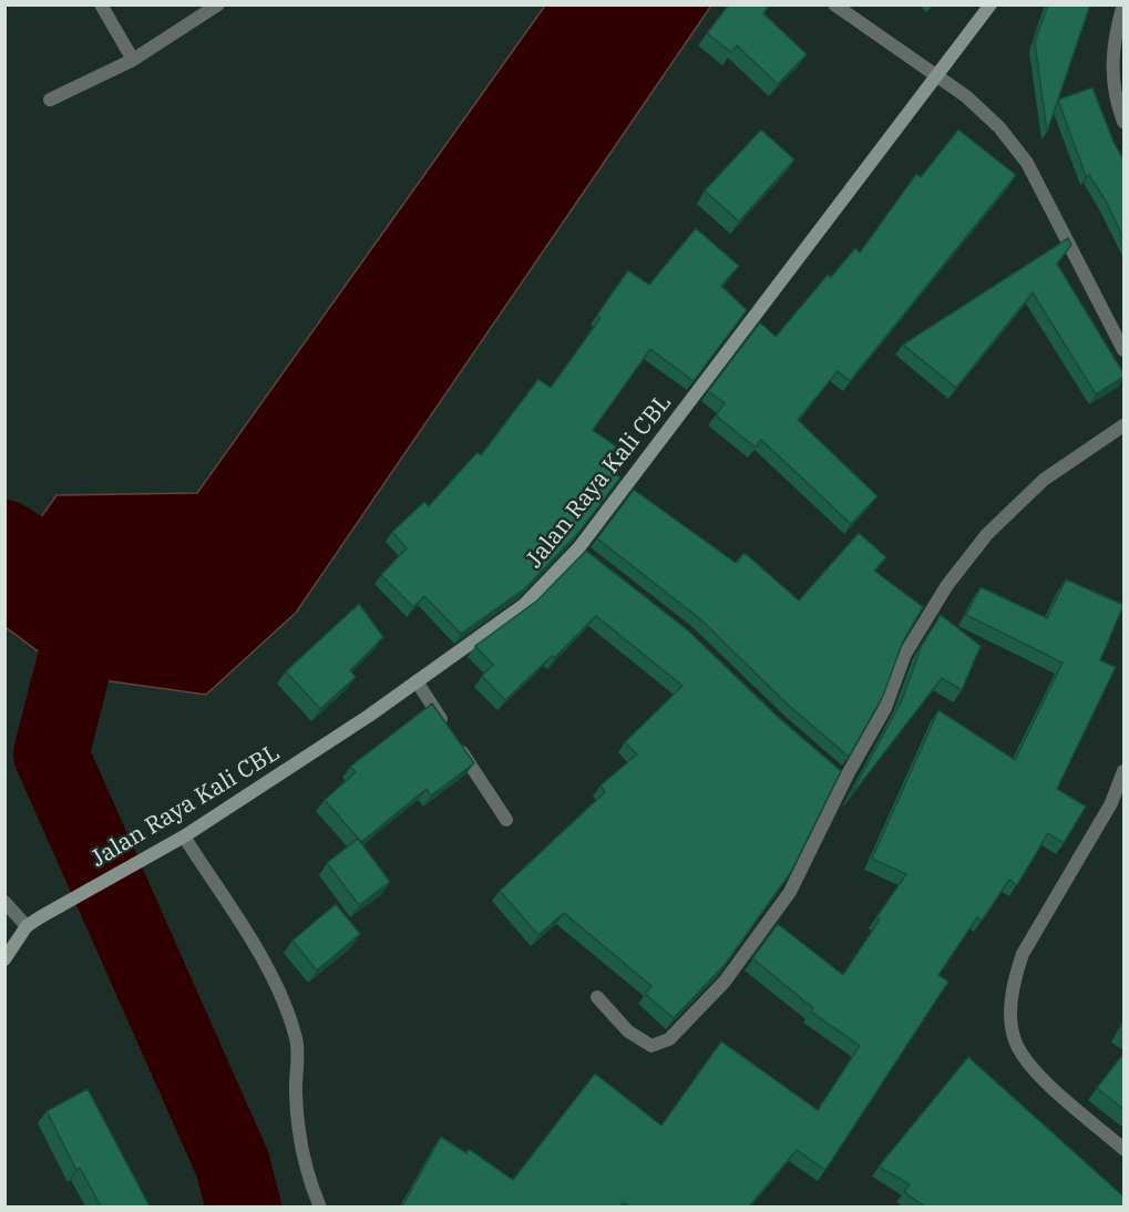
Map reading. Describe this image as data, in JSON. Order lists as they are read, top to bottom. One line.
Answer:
{"streets":{"main road":["Jalan Raya Kali CBL"]}}
